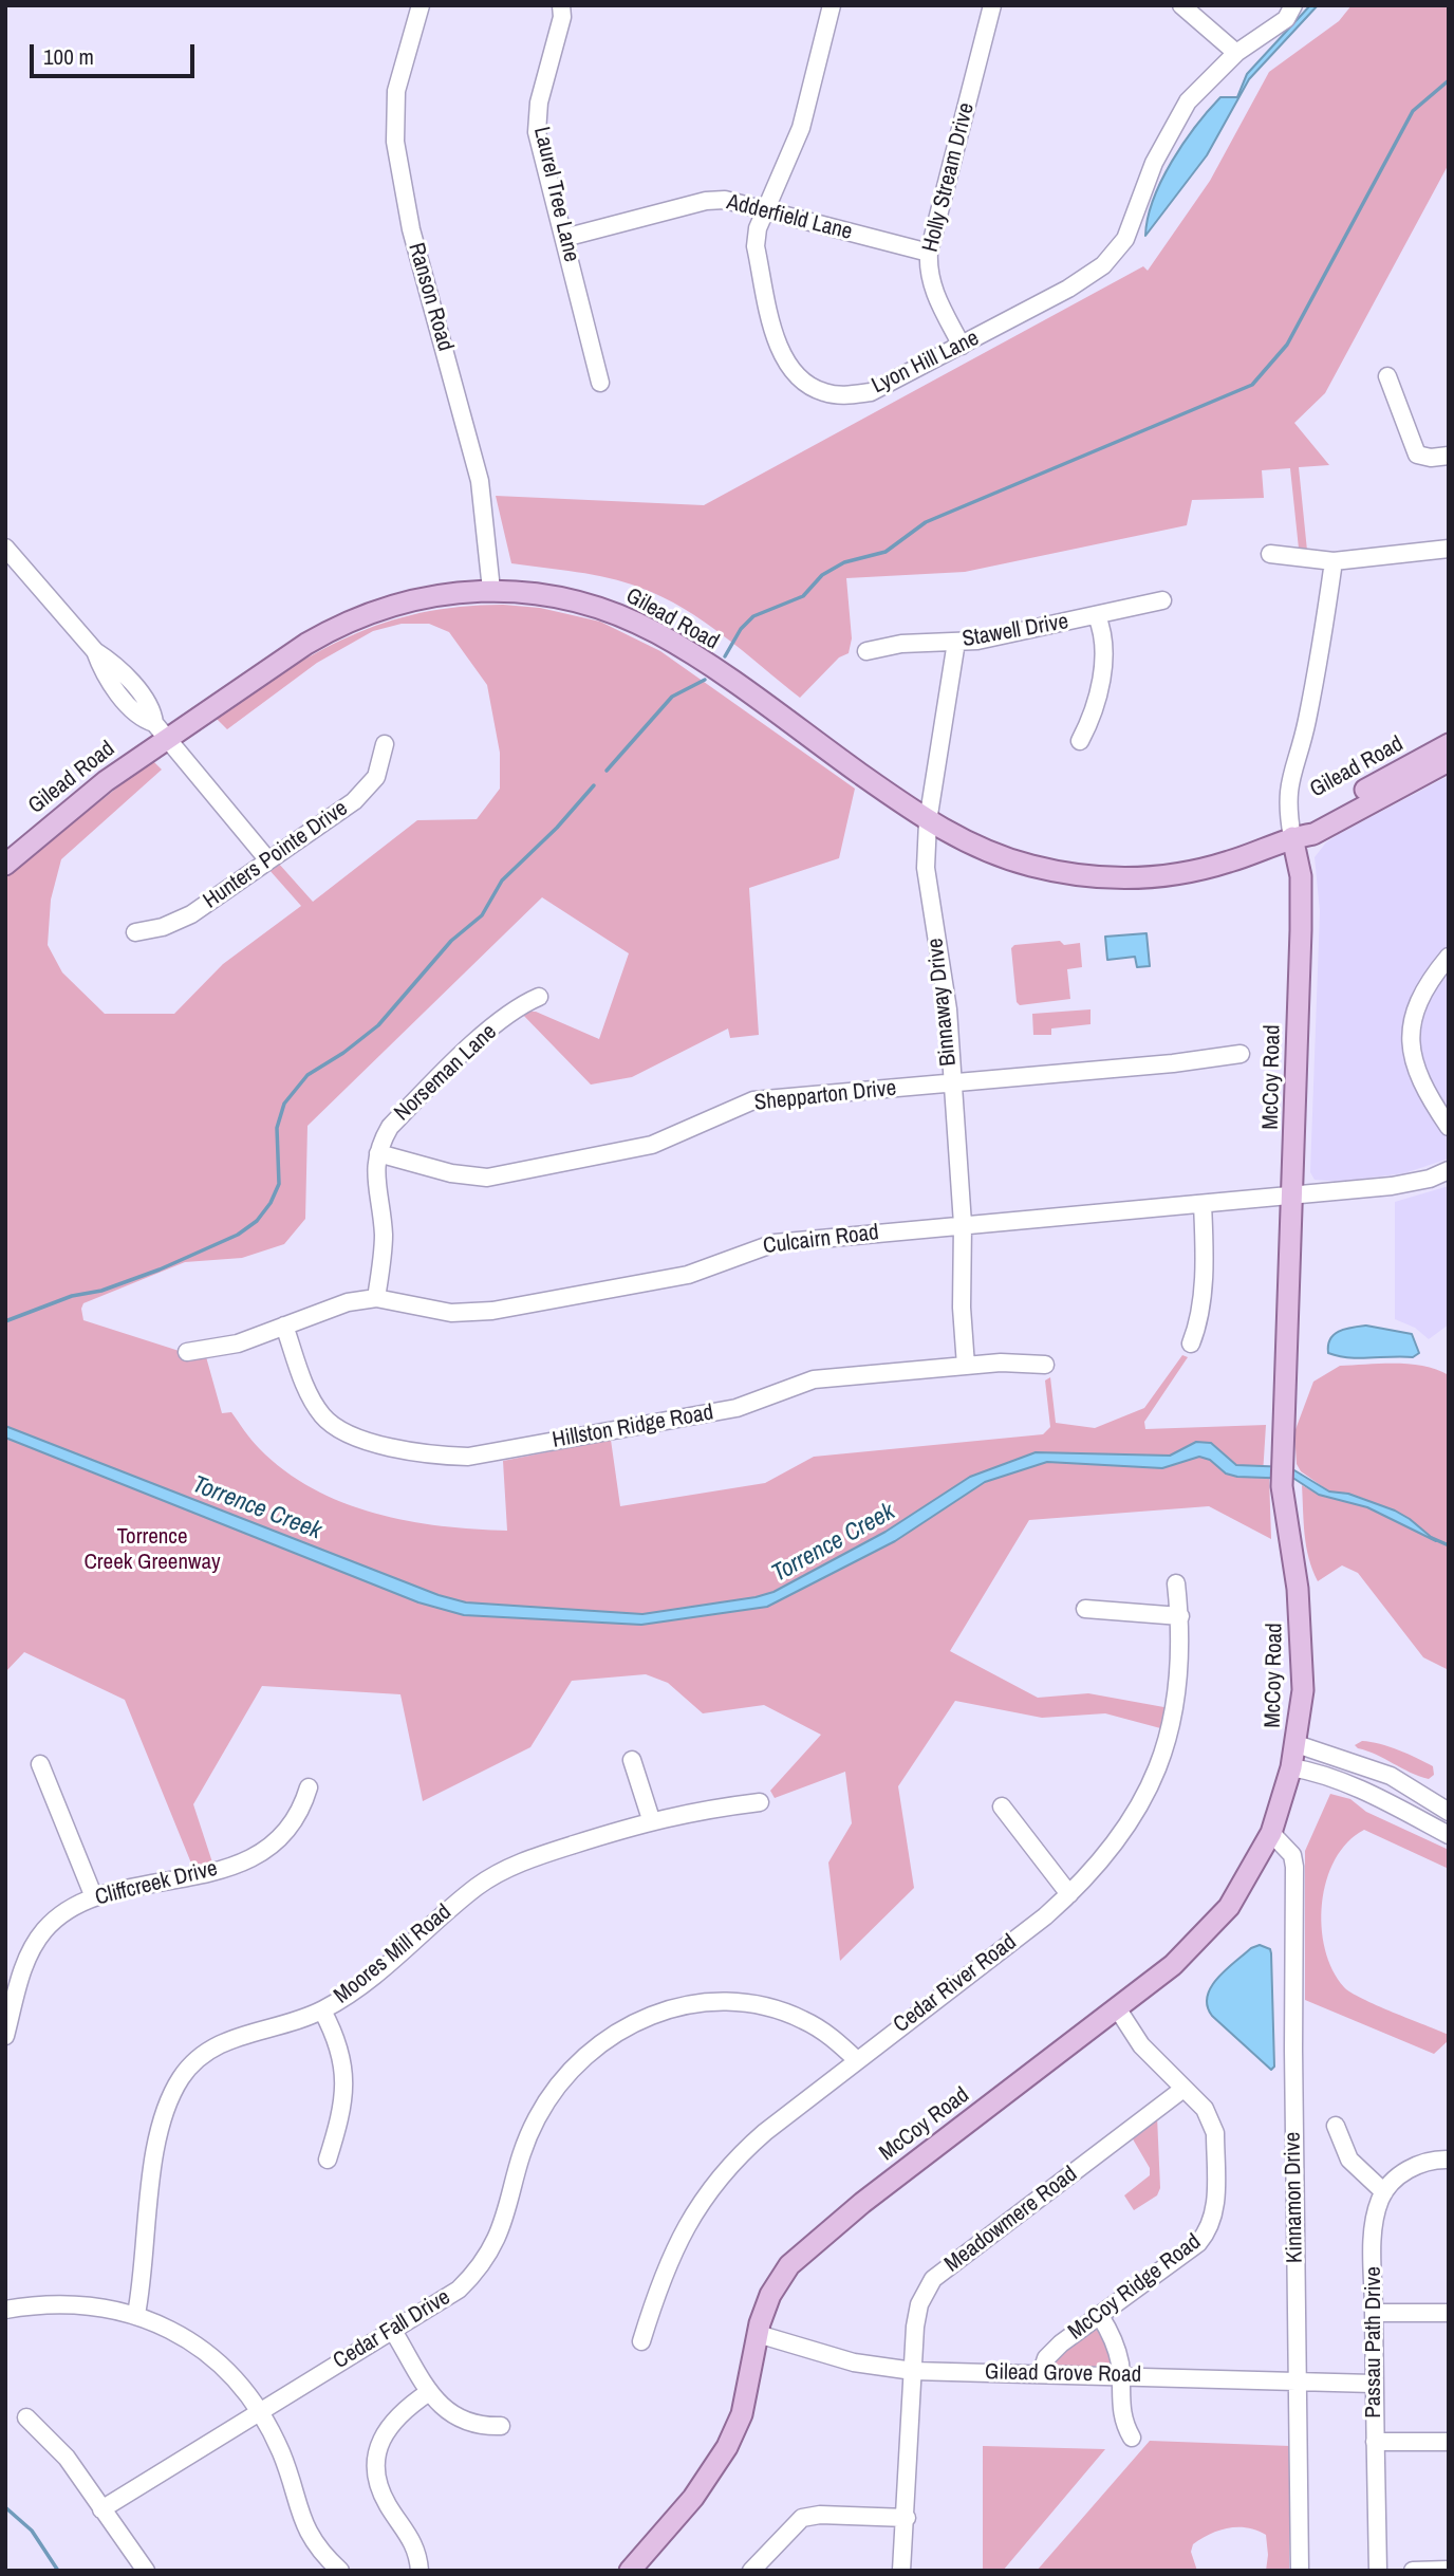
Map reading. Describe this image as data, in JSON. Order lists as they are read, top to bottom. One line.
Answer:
{"streets":{"main road":["Gilead Road","McCoy Road"],"street":["Holly Stream Drive","Laurel Tree Lane","Adderfield Lane","Ranson Road","Lyon Hill Lane","Stawell Drive","Hunters Pointe Drive","Binnaway Drive","Norseman Lane","Shepparton Drive","Culcairn Road","Hillston Ridge Road","Cliffcreek Drive","Moores Mill Road","Cedar River Road","Kinnamon Drive","Meadowmere Road","McCoy Ridge Road","Cedar Fall Drive","Passau Path Drive","Gilead Grove Road"]},"crossings":[["Holly Stream Drive","Adderfield Lane"],["Holly Stream Drive","Lyon Hill Lane"],["Laurel Tree Lane","Adderfield Lane"],["Adderfield Lane","Lyon Hill Lane"],["Ranson Road","Gilead Road"],["Gilead Road","Binnaway Drive"],["Gilead Road","McCoy Road"],["Stawell Drive","Binnaway Drive"],["Binnaway Drive","Shepparton Drive"],["Binnaway Drive","Culcairn Road"],["Binnaway Drive","Hillston Ridge Road"],["Norseman Lane","Shepparton Drive"],["Norseman Lane","Culcairn Road"],["McCoy Road","Culcairn Road"],["McCoy Road","Kinnamon Drive"],["McCoy Road","McCoy Ridge Road"],["McCoy Road","Gilead Grove Road"],["Culcairn Road","Hillston Ridge Road"],["Cedar River Road","Cedar Fall Drive"],["Kinnamon Drive","Gilead Grove Road"],["Meadowmere Road","McCoy Ridge Road"],["Meadowmere Road","Gilead Grove Road"],["McCoy Ridge Road","Gilead Grove Road"],["Passau Path Drive","Gilead Grove Road"]],"water":["Torrence Creek"],"parks":["Torrence Creek Greenway"],"scale_bar":"100 m"}
